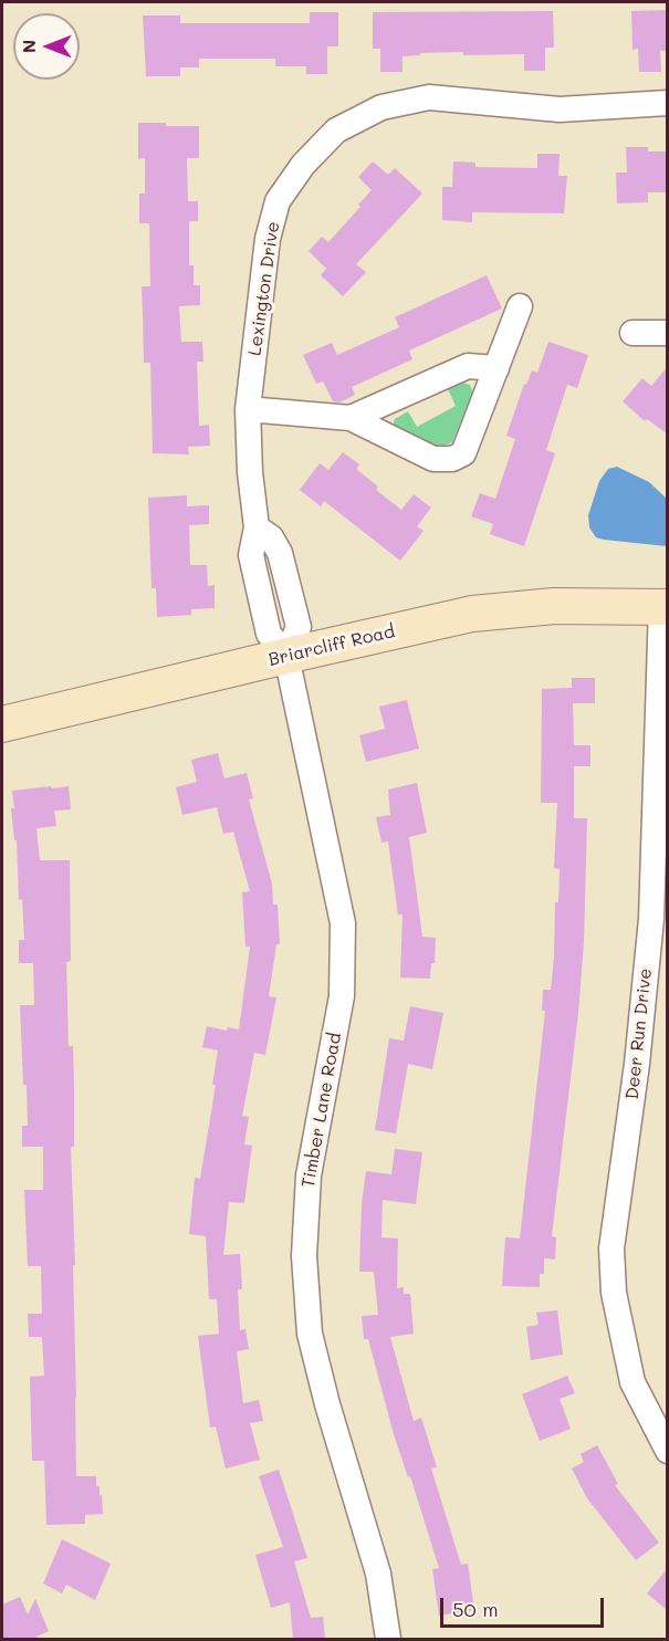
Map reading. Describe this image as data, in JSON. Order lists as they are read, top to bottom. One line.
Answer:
{"streets":{"street":["Lexington Drive","Briarcliff Road","Deer Run Drive","Timber Lane Road"]},"crossings":[["Lexington Drive","Briarcliff Road"],["Lexington Drive","Timber Lane Road"],["Briarcliff Road","Deer Run Drive"],["Briarcliff Road","Timber Lane Road"]],"scale_bar":"50 m","north":"left"}
